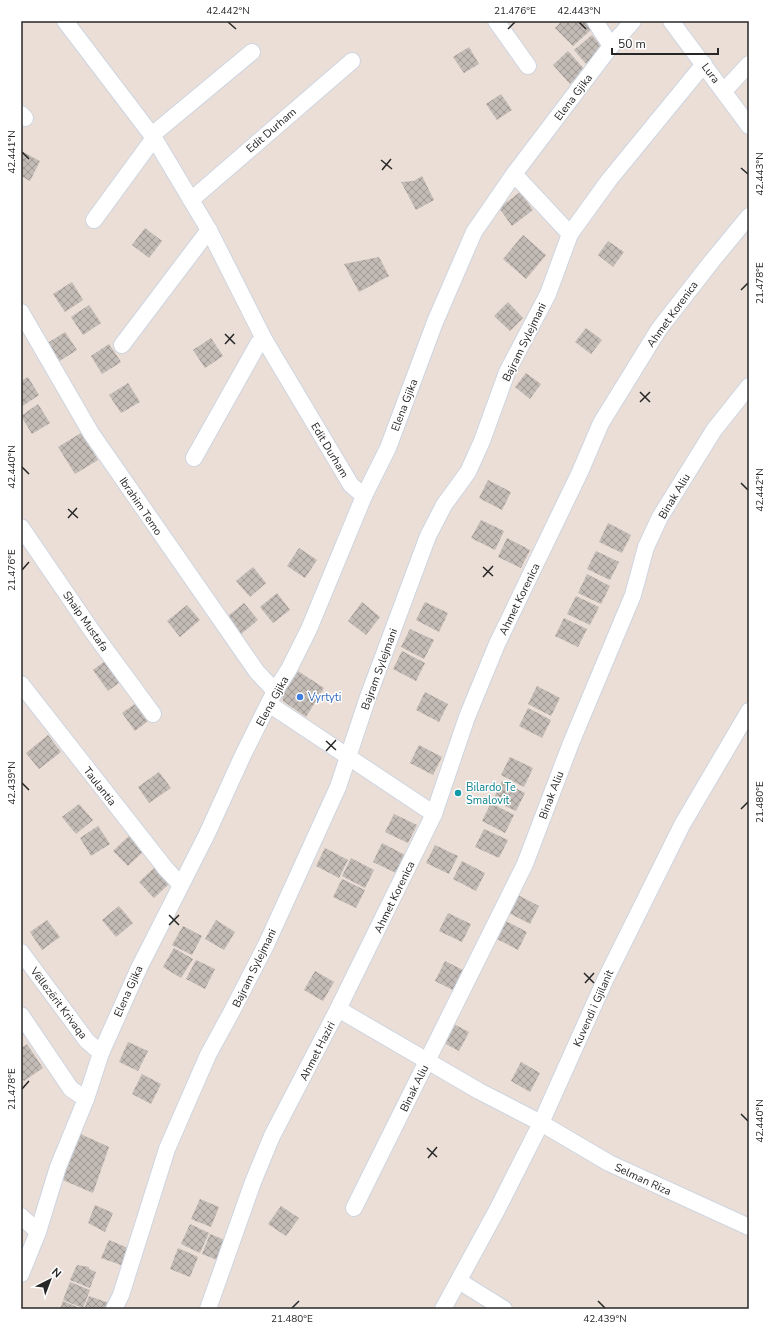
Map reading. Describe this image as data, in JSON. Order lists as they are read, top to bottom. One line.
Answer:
{"streets":{"street":["Lura","Elena Gjika","Edit Durham","Ahmet Korenica","Bajram Sylejmani","Binak Aliu","Ibrahim Temo","Shaip Mustafa","Taulantia","Vëllezërit Krivaqa","Kuvendi i Gjilanit","Ahmet Haziri","Selman Riza"]},"crossings":[["Lura","Bajram Sylejmani"],["Elena Gjika","Edit Durham"],["Elena Gjika","Ibrahim Temo"],["Elena Gjika","Taulantia"],["Elena Gjika","Vëllezërit Krivaqa"],["Ahmet Korenica","Ibrahim Temo"],["Ahmet Korenica","Ahmet Haziri"],["Bajram Sylejmani","Ibrahim Temo"],["Binak Aliu","Ahmet Haziri"],["Kuvendi i Gjilanit","Ahmet Haziri"],["Kuvendi i Gjilanit","Selman Riza"],["Ahmet Haziri","Selman Riza"]],"places":["Vyrtyti","Bilardo Te Smalovit"],"scale_bar":"50 m","north":"top right","coordinates":["42.442°N","21.476°E","42.443°N","42.441°N","21.478°E","42.440°N","42.439°N","21.480°E"]}
